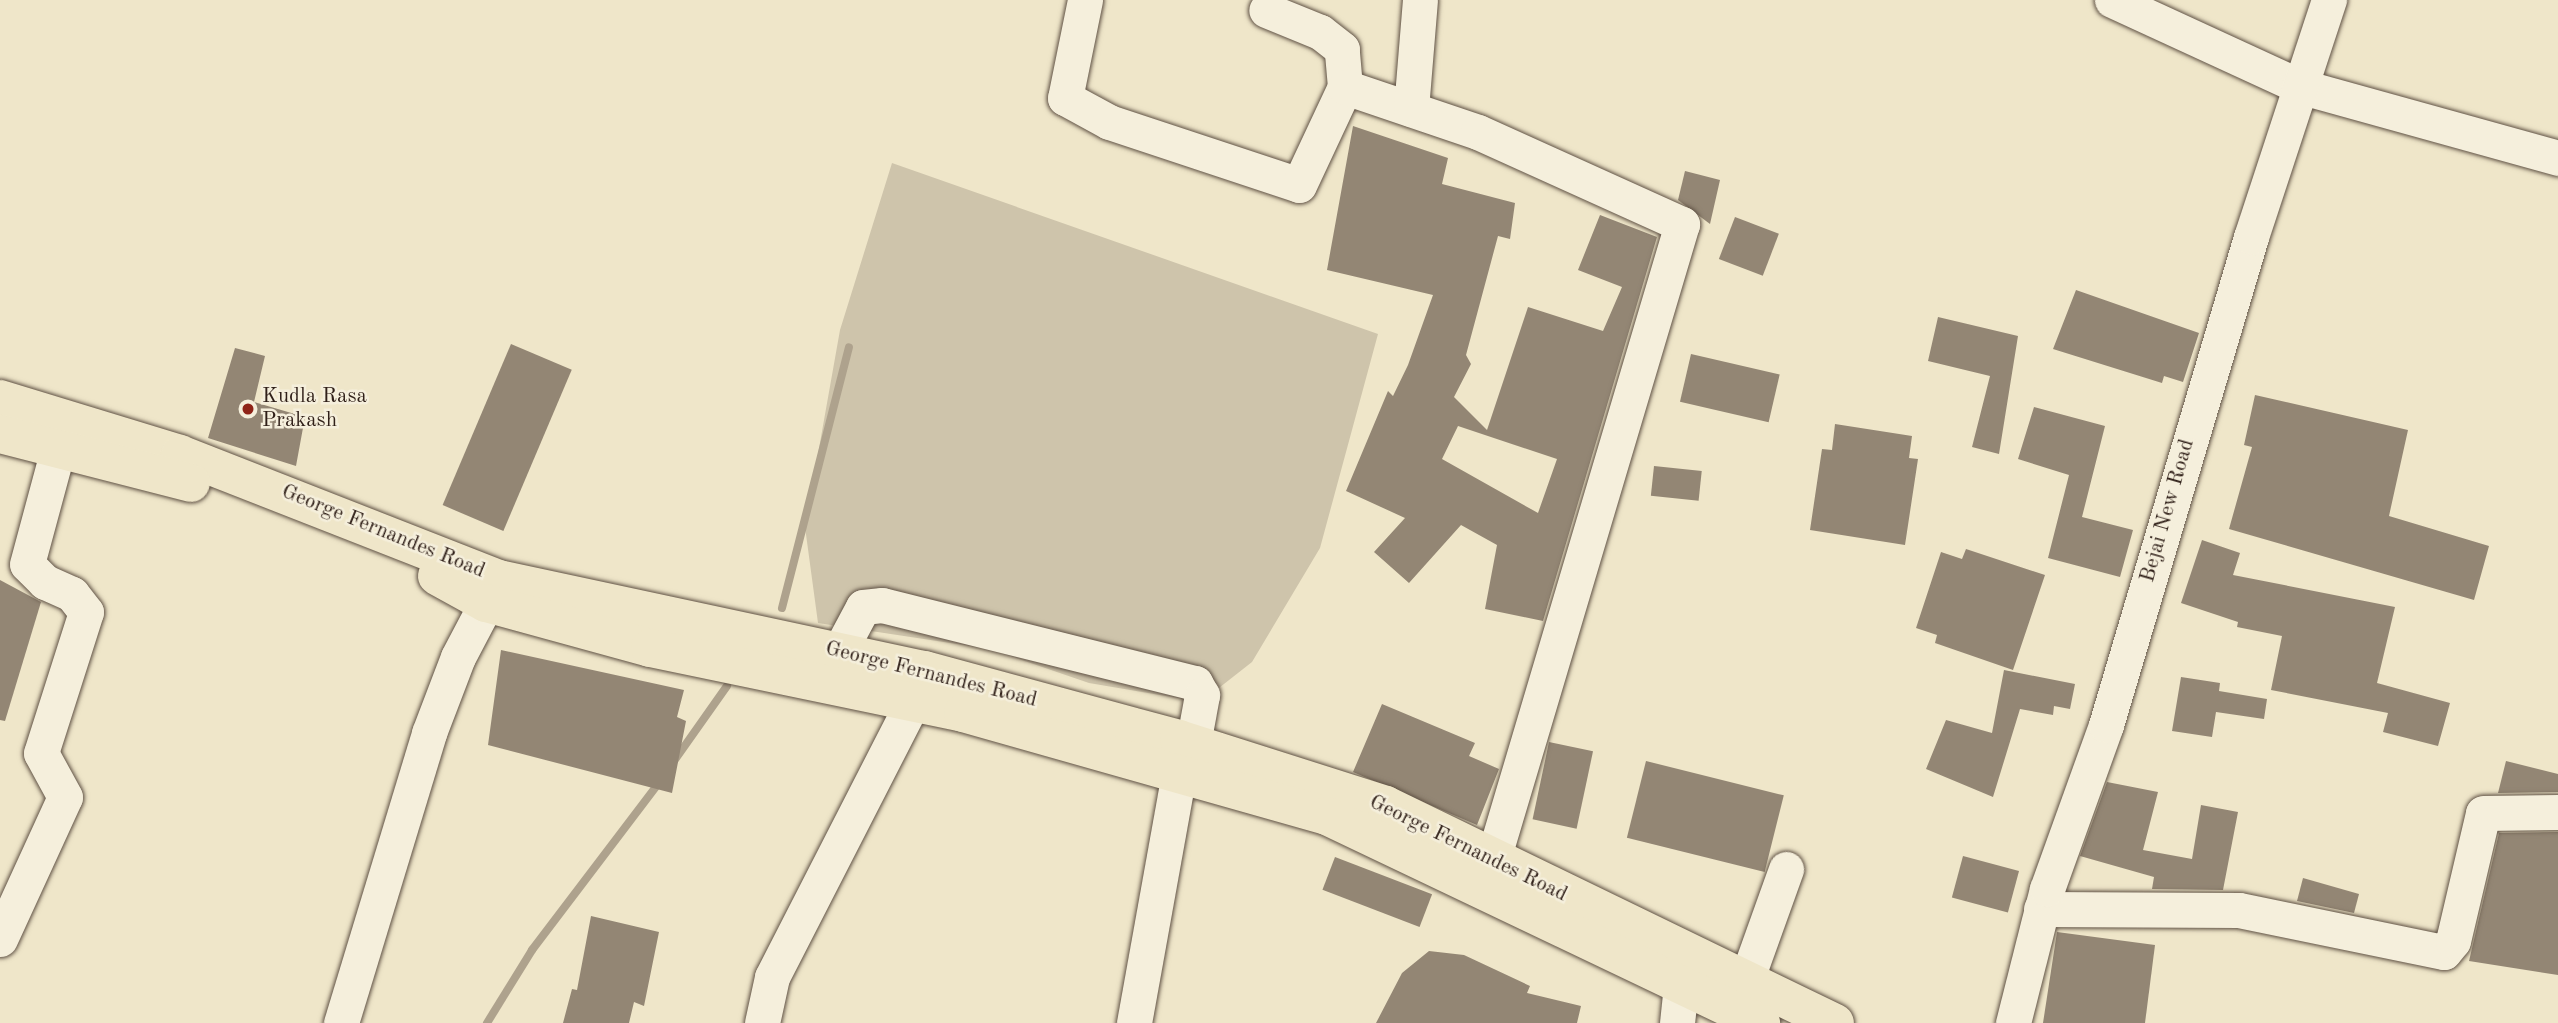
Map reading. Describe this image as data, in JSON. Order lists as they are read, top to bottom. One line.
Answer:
{"streets":{"main road":["George Fernandes Road"],"street":["Bejai New Road"]},"places":["Kudla Rasa Prakash"]}
